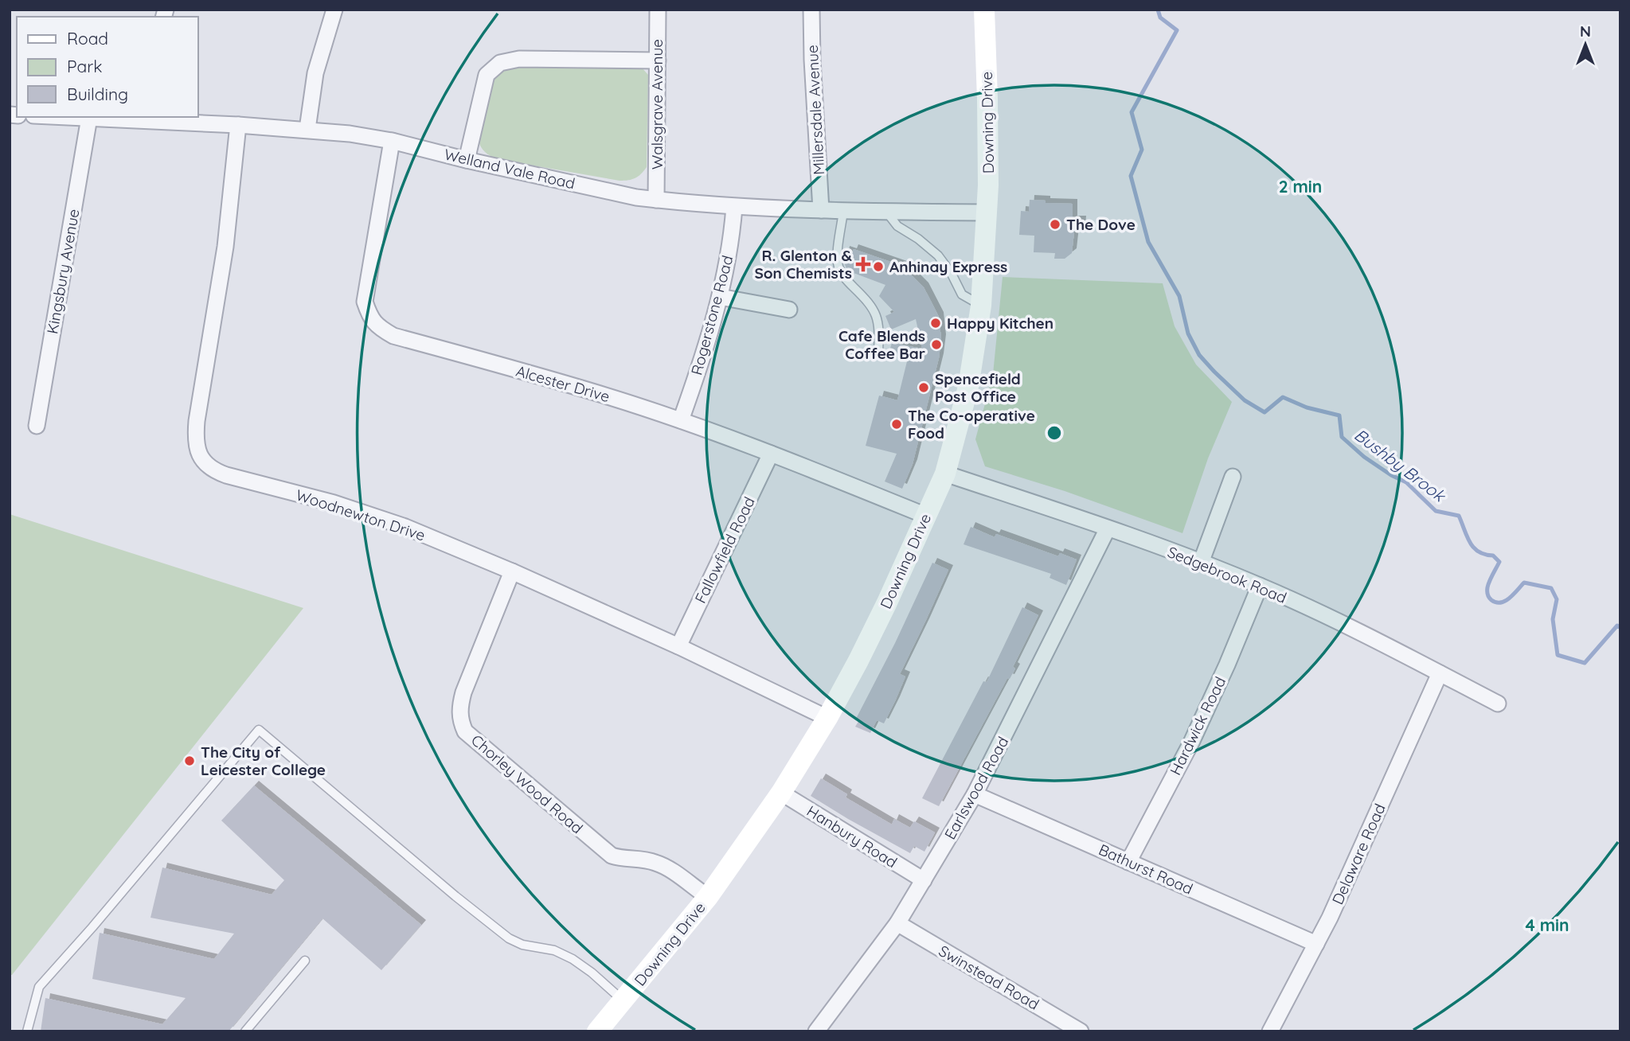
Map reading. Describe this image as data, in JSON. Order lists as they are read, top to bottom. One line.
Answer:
{"streets":{"street":["Walsgrave Avenue","Millersdale Avenue","Downing Drive","Welland Vale Road","Kingsbury Avenue","Rogerstone Road","Alcester Drive","Woodnewton Drive","Fallowfield Road","Sedgebrook Road","Hardwick Road","Chorley Wood Road","Earlswood Road","Hanbury Road","Delaware Road","Bathurst Road","Swinstead Road"]},"crossings":[["Walsgrave Avenue","Welland Vale Road"],["Millersdale Avenue","Welland Vale Road"],["Downing Drive","Welland Vale Road"],["Downing Drive","Alcester Drive"],["Downing Drive","Woodnewton Drive"],["Downing Drive","Sedgebrook Road"],["Downing Drive","Chorley Wood Road"],["Downing Drive","Hanbury Road"],["Welland Vale Road","Kingsbury Avenue"],["Welland Vale Road","Rogerstone Road"],["Welland Vale Road","Alcester Drive"],["Welland Vale Road","Woodnewton Drive"],["Rogerstone Road","Alcester Drive"],["Alcester Drive","Fallowfield Road"],["Woodnewton Drive","Fallowfield Road"],["Woodnewton Drive","Chorley Wood Road"],["Sedgebrook Road","Hardwick Road"],["Sedgebrook Road","Earlswood Road"],["Sedgebrook Road","Delaware Road"],["Hardwick Road","Bathurst Road"],["Earlswood Road","Hanbury Road"],["Earlswood Road","Bathurst Road"],["Earlswood Road","Swinstead Road"],["Delaware Road","Bathurst Road"]],"water":["Bushby Brook"],"places":{"other":["The Dove","Anhinay Express","Happy Kitchen","Cafe Blends Coffee Bar","Spencefield Post Office","The Co-operative Food","The City of Leicester College"],"health":["R. Glenton & Son Chemists"]},"legend":["Road","Park","Building"],"north":"top","rings":["2 min","4 min"]}
